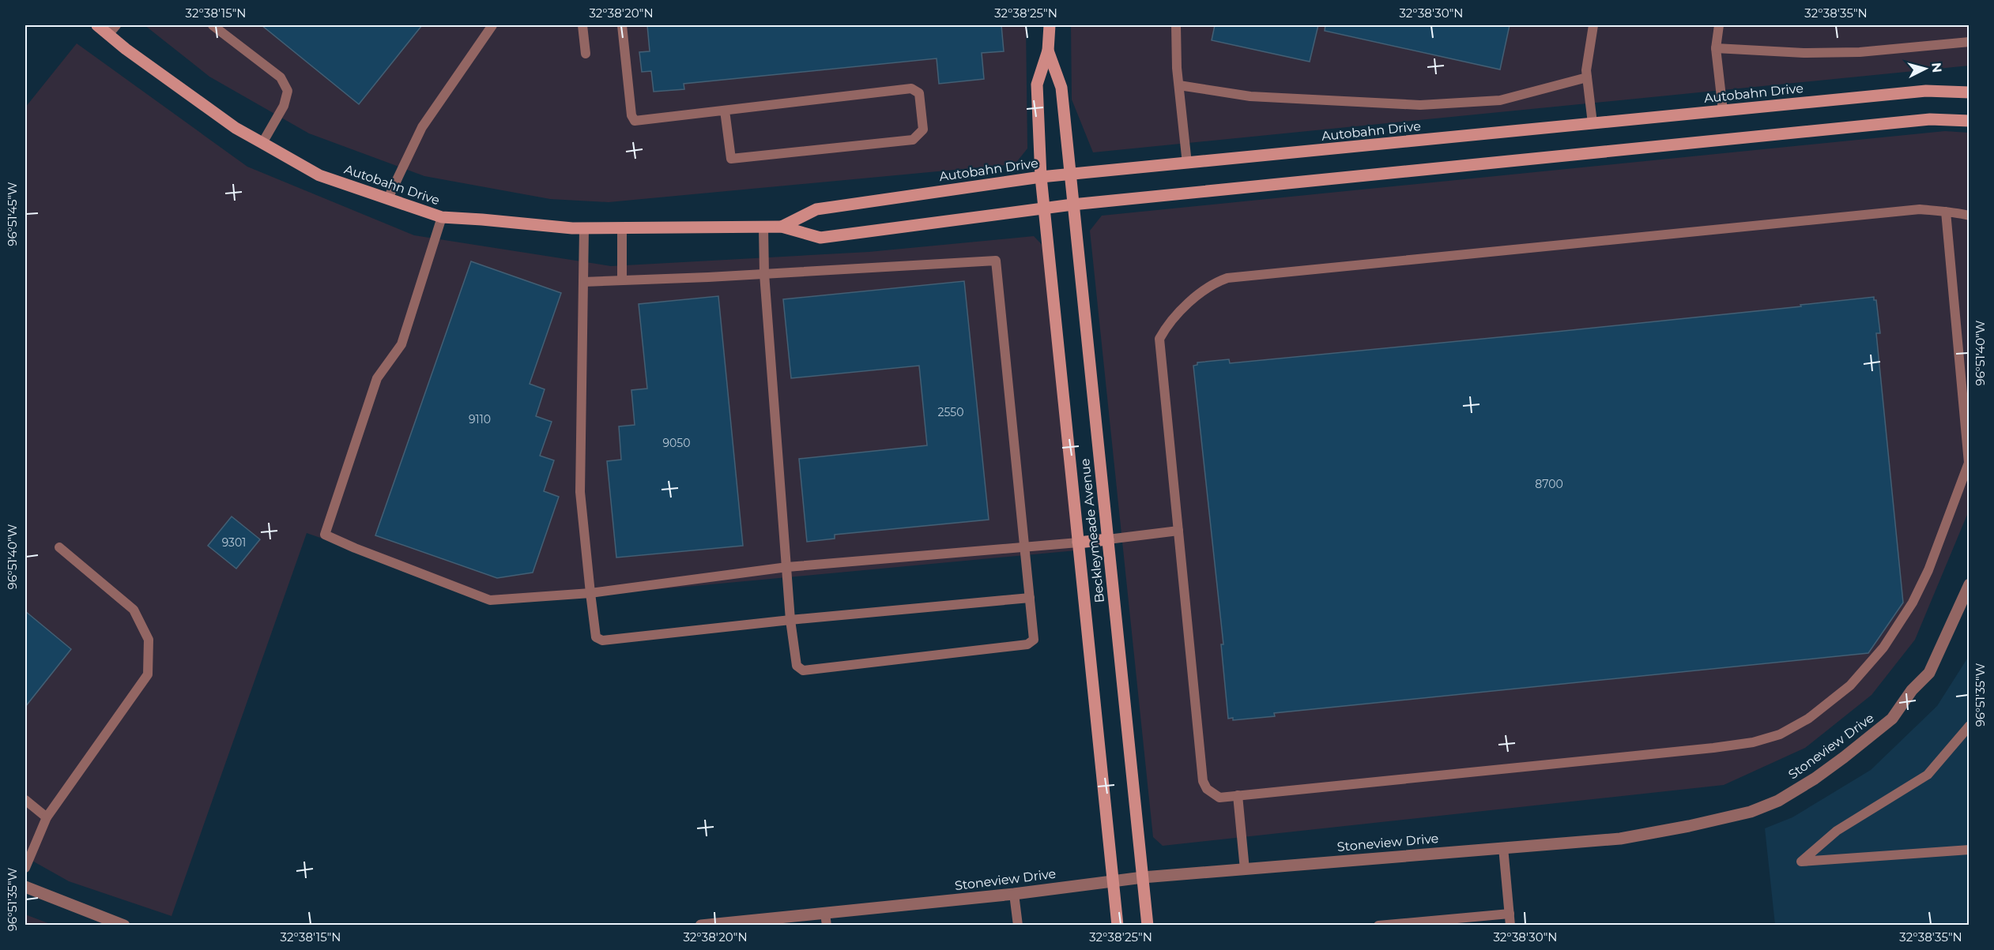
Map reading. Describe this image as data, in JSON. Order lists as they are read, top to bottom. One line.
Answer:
{"streets":{"street":["Autobahn Drive","Beckleymeade Avenue","Stoneview Drive"]},"crossings":[["Autobahn Drive","Beckleymeade Avenue"],["Beckleymeade Avenue","Stoneview Drive"]],"house_numbers":["2550","9110","9050","8700","9301"],"north":"right","coordinates":["32°38'15\"N","32°38'20\"N","32°38'25\"N","32°38'30\"N","32°38'35\"N","96°51'45\"W","96°51'40\"W","96°51'35\"W"]}
